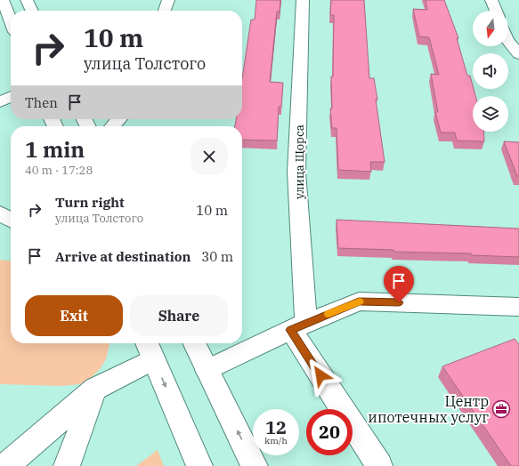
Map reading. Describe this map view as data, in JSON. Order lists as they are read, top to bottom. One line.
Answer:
{"streets":{"street":["улица Щорса"]},"places":{"office":["Центр ипотечных услуг"]},"north":"bottom","page":{"turn":["10 m","улица Толстого"],"then":"Then","heading":["1 min","40 m · 17:28"],"list":[{"name":"Turn right","note":"улица Толстого","value":"10 m"},{"name":"Arrive at destination","value":"30 m"}],"buttons":["Exit","Share"],"speed":"12 km/h","limit":"20"}}
